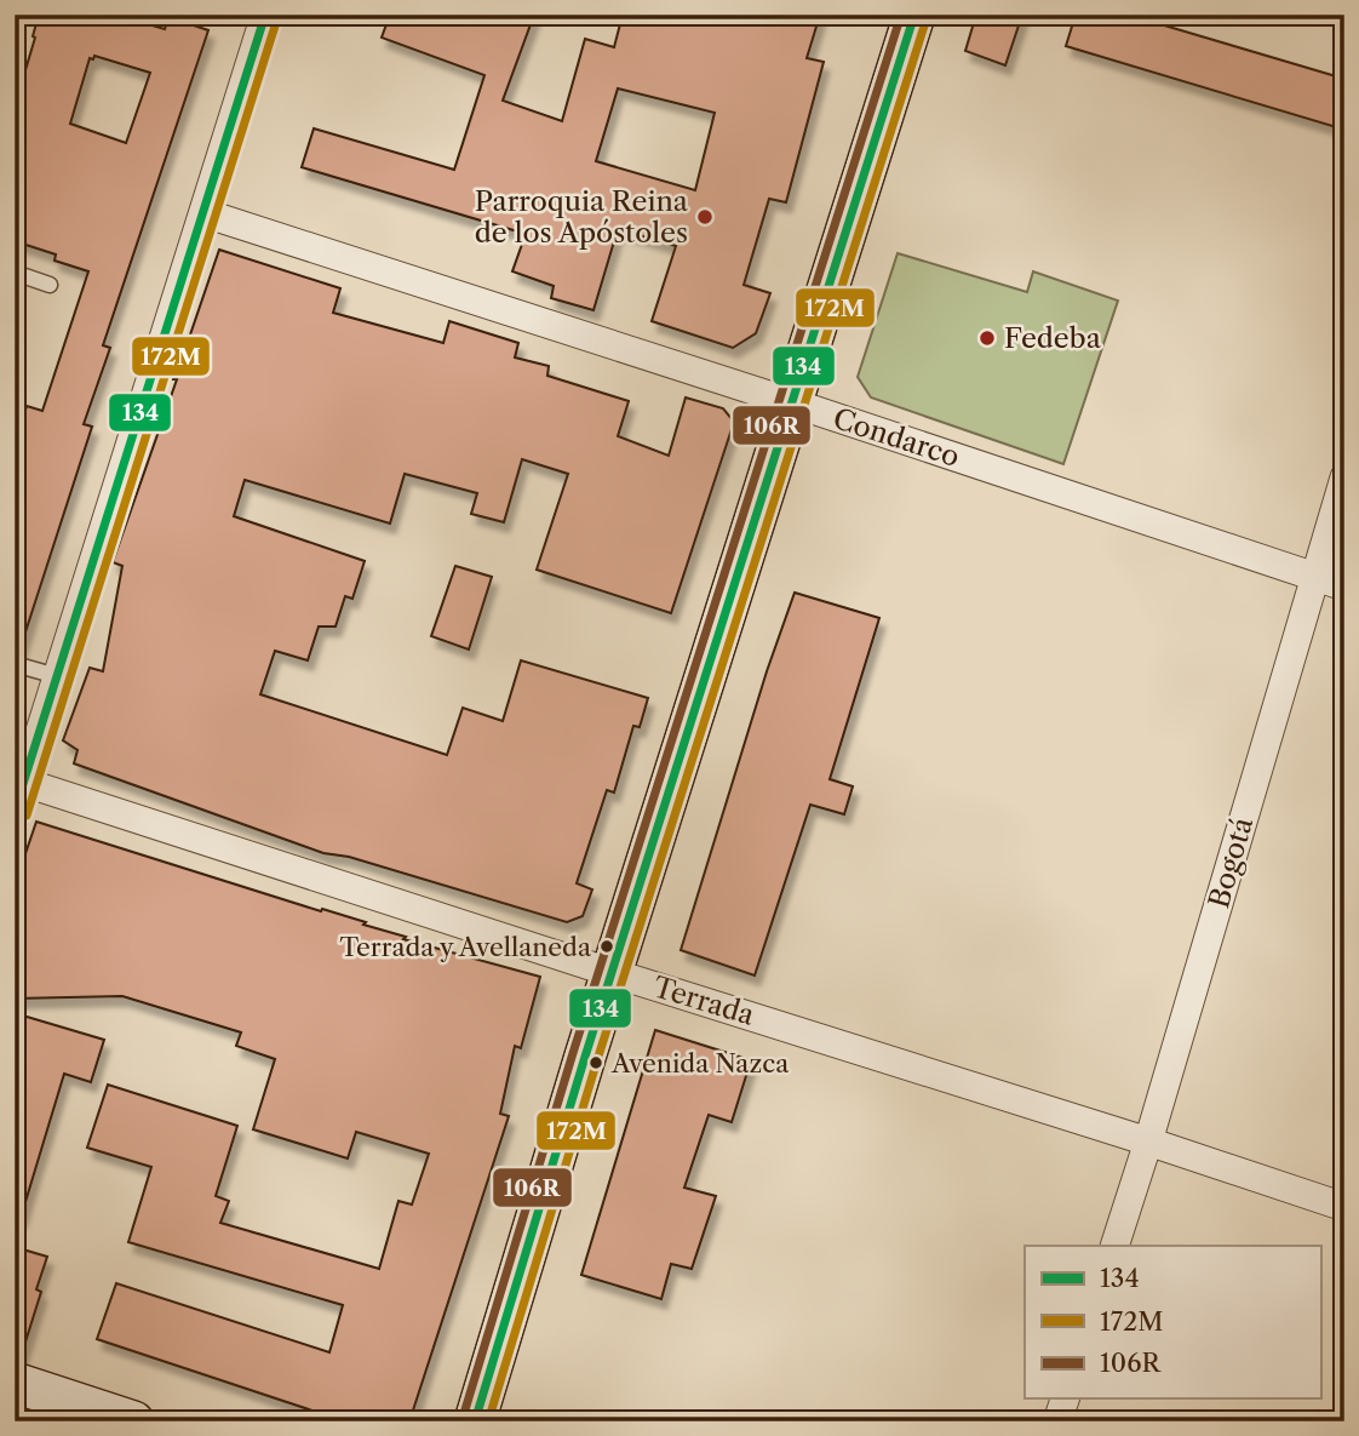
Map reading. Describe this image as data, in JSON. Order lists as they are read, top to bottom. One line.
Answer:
{"streets":{"street":["Condarco","Bogotá","Terrada"]},"crossings":[["Condarco","Bogotá"],["Bogotá","Terrada"]],"places":["Parroquia Reina de los Apóstoles","Fedeba","Terrada y Avellaneda","Avenida Nazca"],"lines":["transit line 134","transit line 106R","transit line 172M"],"legend":["134","172M","106R"]}
